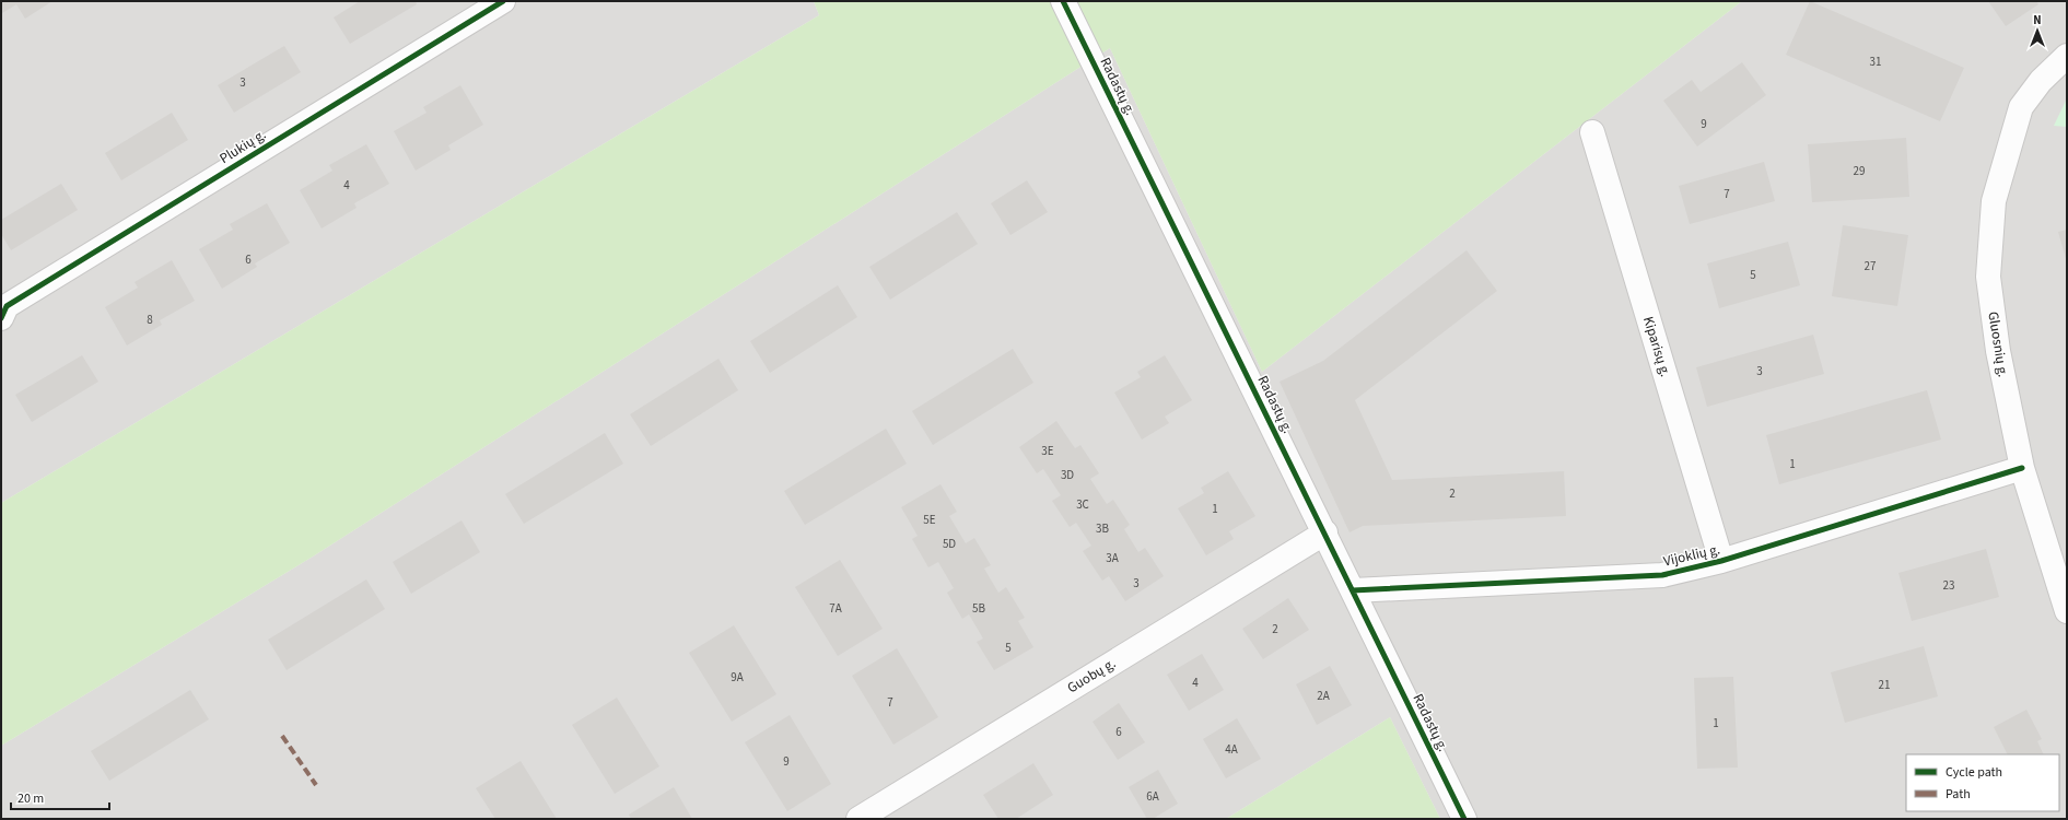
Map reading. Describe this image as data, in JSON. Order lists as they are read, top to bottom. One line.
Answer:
{"streets":{"street":["Radastų g.","Plukių g.","Gluosnių g.","Kiparisų g.","Vijoklių g.","Guobų g."]},"crossings":[["Radastų g.","Vijoklių g."],["Radastų g.","Guobų g."],["Gluosnių g.","Vijoklių g."],["Kiparisų g.","Vijoklių g."]],"house_numbers":["31","3","9","29","4","7","6","27","5","8","3","3E","1","3D","2","3C","1","5E","3B","5D","3A","3","23","7A","5B","2","5","9A","4","21","2A","7","1","6","4A","9","6A"],"legend":["Cycle path","Path"],"scale_bar":"20 m","north":"top"}
